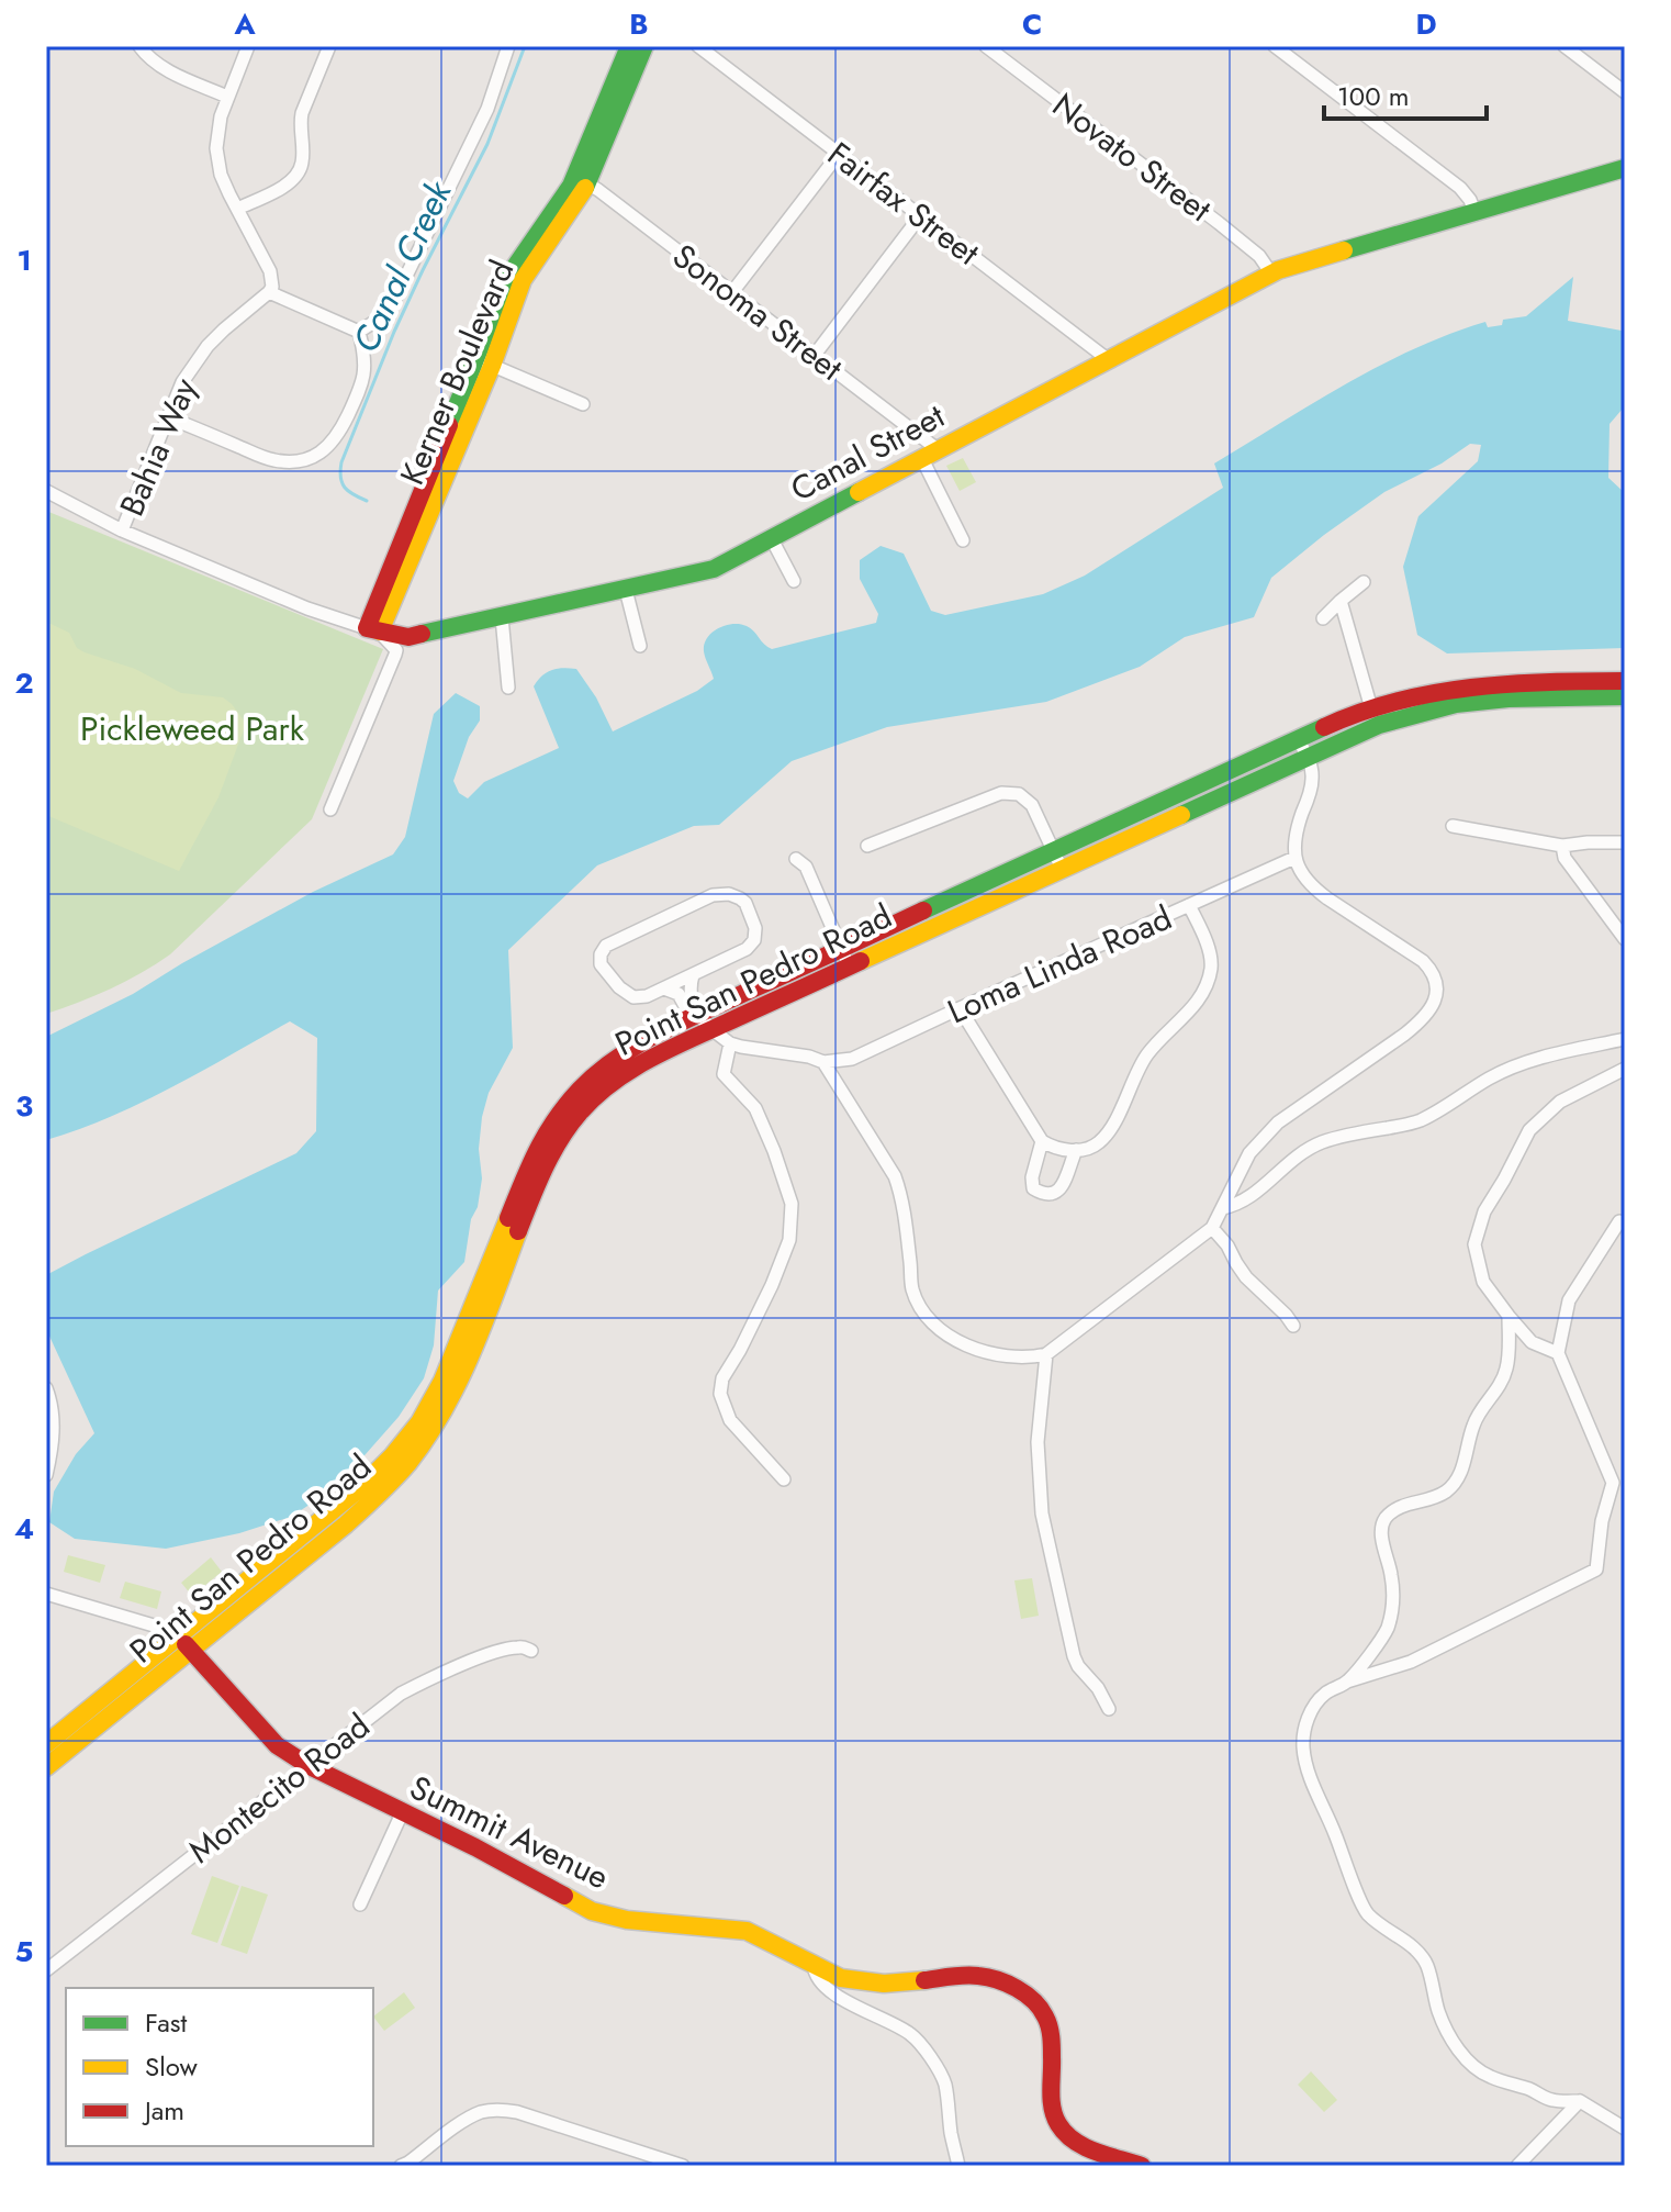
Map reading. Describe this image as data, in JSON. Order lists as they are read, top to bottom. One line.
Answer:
{"streets":{"main road":["Kerner Boulevard","Canal Street","Point San Pedro Road","Summit Avenue"],"street":["Novato Street","Fairfax Street","Sonoma Street","Bahia Way","Loma Linda Road","Montecito Road"]},"crossings":[["Novato Street","Canal Street"],["Fairfax Street","Canal Street"],["Sonoma Street","Kerner Boulevard"],["Sonoma Street","Canal Street"],["Kerner Boulevard","Canal Street"],["Bahia Way","Canal Street"],["Point San Pedro Road","Summit Avenue"],["Montecito Road","Summit Avenue"]],"water":["Canal Creek"],"parks":["Pickleweed Park"],"legend":["Fast","Slow","Jam"],"scale_bar":"100 m","grid":{"columns":["A","B","C","D"],"rows":["1","2","3","4","5"]}}
